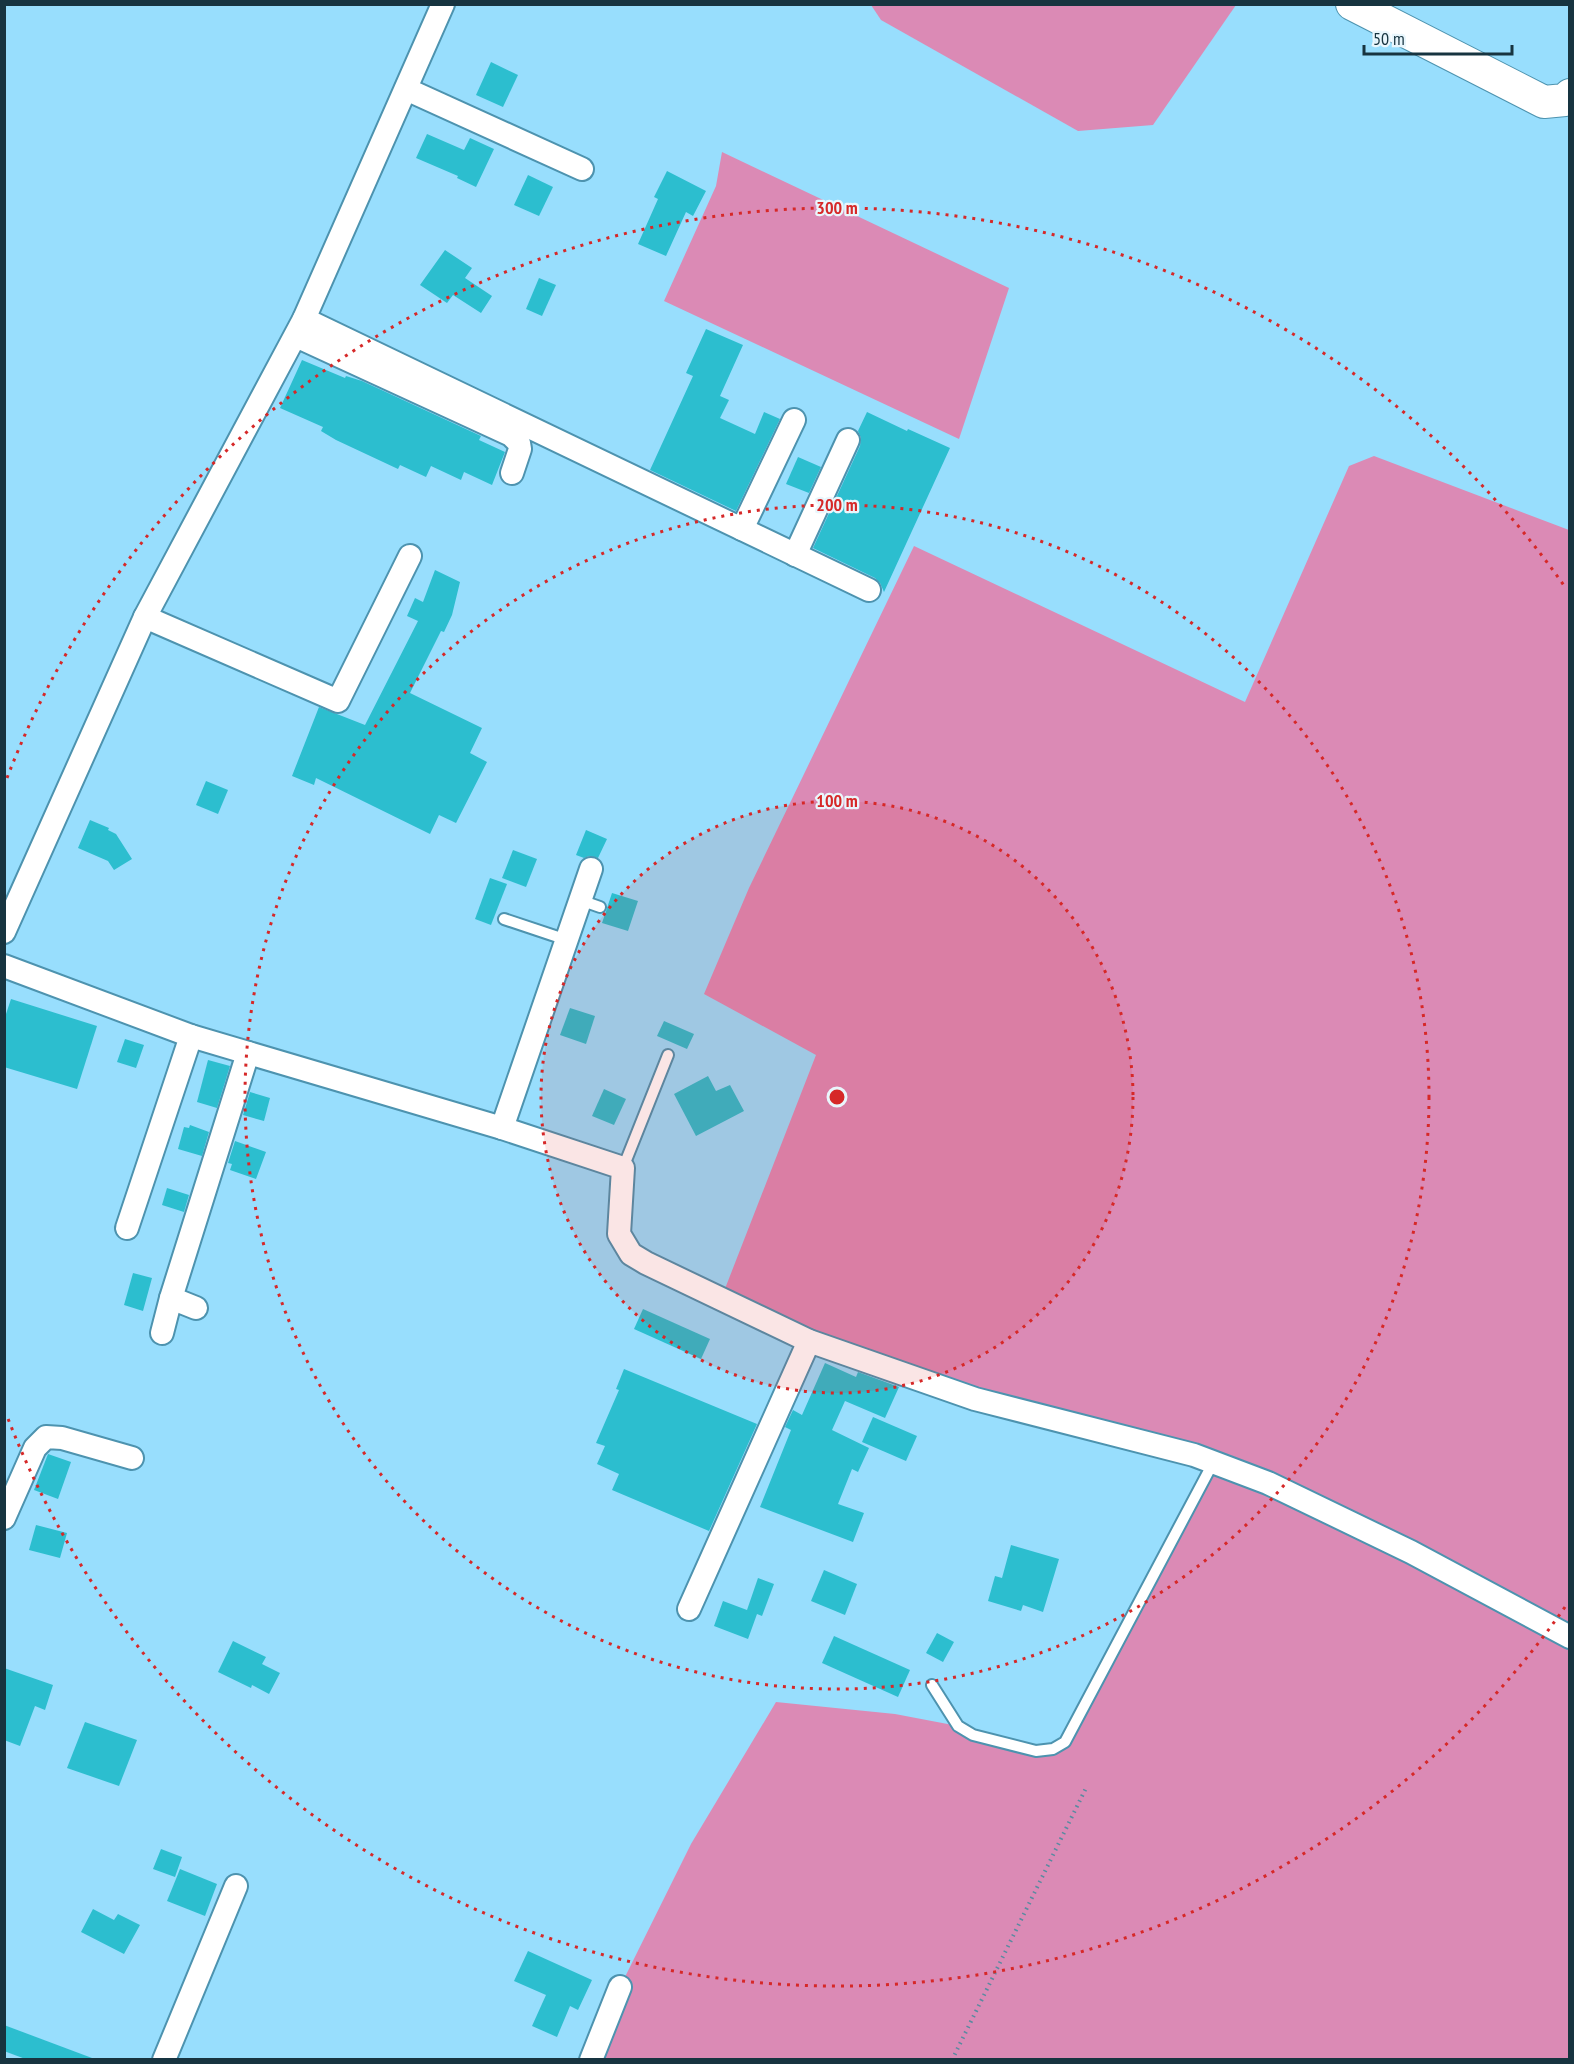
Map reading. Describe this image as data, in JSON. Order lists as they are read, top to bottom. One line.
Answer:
{"scale_bar":"50 m","rings":["300 m","200 m","100 m"]}
